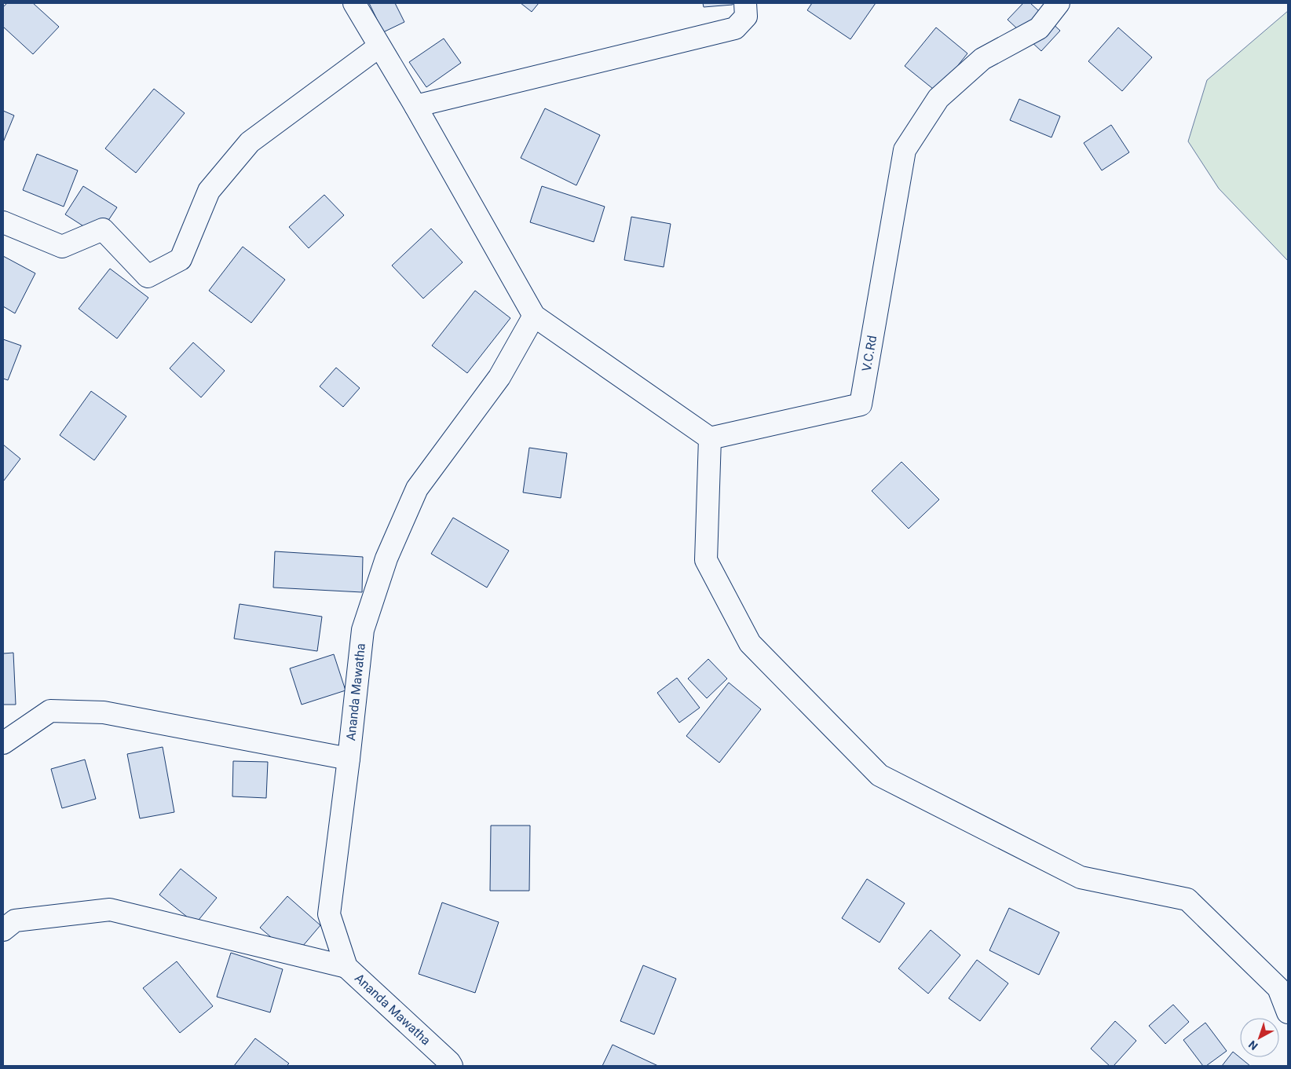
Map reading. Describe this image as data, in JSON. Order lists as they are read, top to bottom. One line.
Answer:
{"streets":{"street":["V.C.Rd","Ananda Mawatha"]},"north":"bottom left"}
